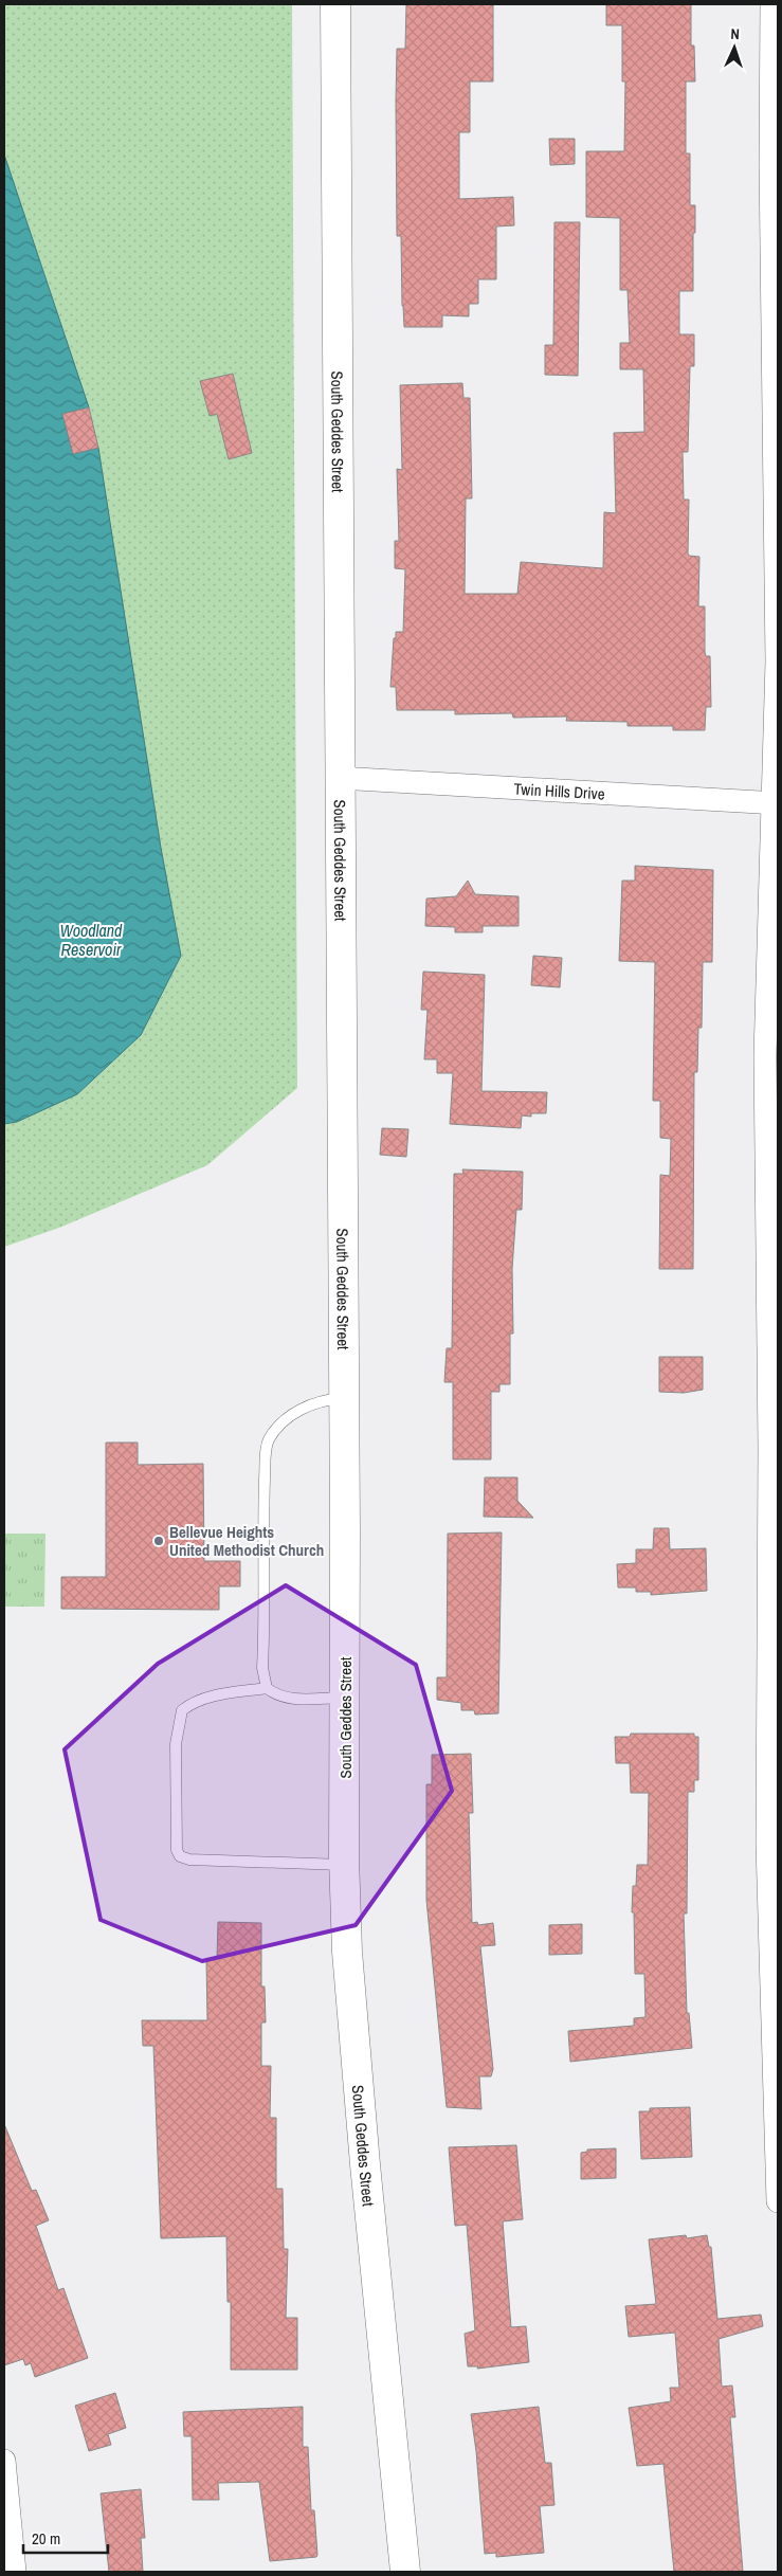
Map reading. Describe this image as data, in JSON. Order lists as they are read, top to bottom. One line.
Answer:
{"streets":{"main road":["South Geddes Street"],"street":["Twin Hills Drive"]},"crossings":[["South Geddes Street","Twin Hills Drive"]],"water":["Woodland Reservoir"],"places":["Bellevue Heights United Methodist Church"],"scale_bar":"20 m","north":"top"}
